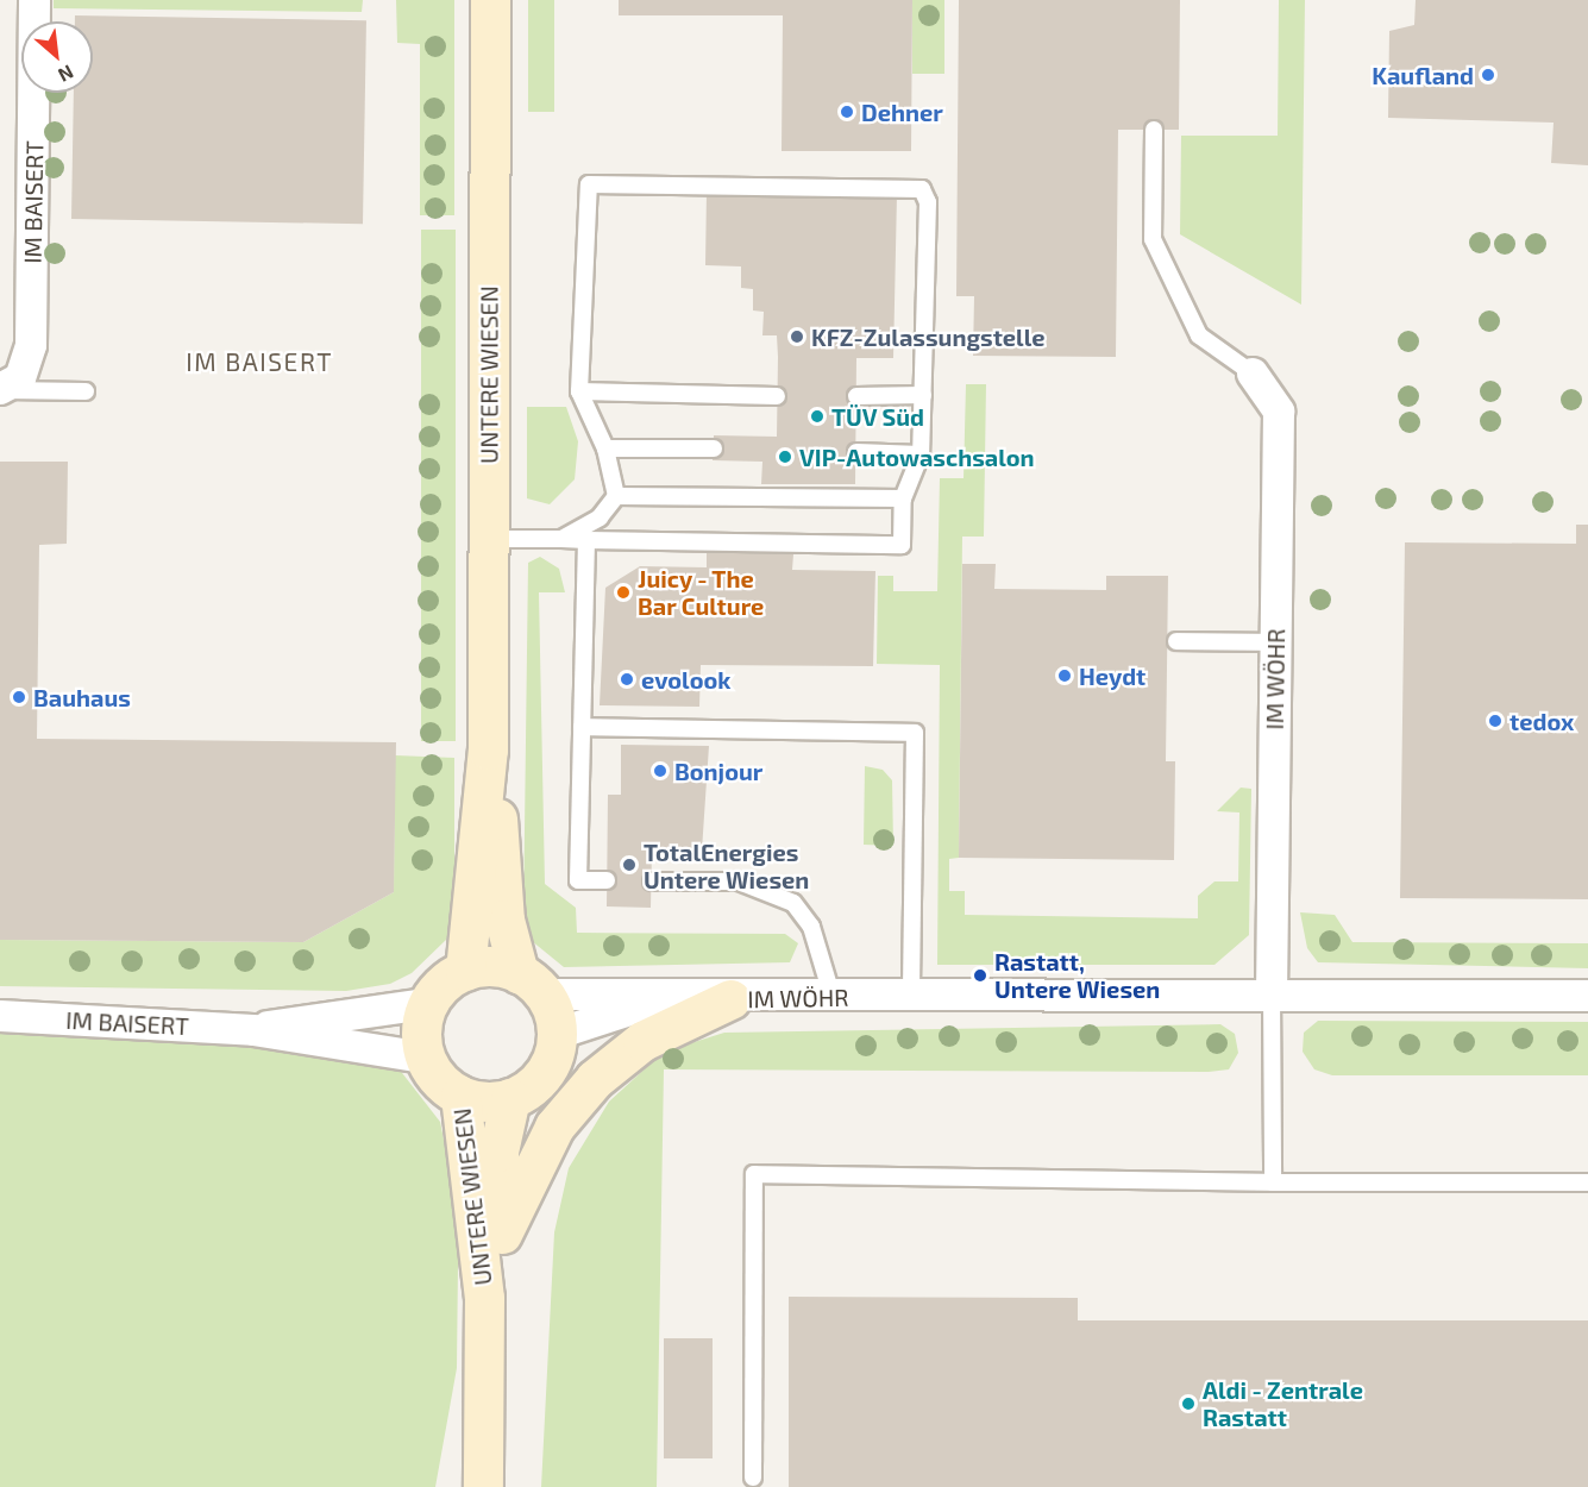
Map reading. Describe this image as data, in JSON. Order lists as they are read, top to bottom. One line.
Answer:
{"streets":{"street":["IM BAISERT","UNTERE WIESEN","IM WÖHR"]},"crossings":[["IM BAISERT","UNTERE WIESEN"],["IM BAISERT","IM WÖHR"],["UNTERE WIESEN","IM WÖHR"]],"districts":["IM BAISERT"],"places":["Kaufland","Dehner","KFZ-Zulassungstelle","TÜV Süd","VIP-Autowaschsalon","Juicy - The Bar Culture","Heydt","evolook","Bauhaus","tedox","Bonjour","TotalEnergies Untere Wiesen","Rastatt, Untere Wiesen","Aldi - Zentrale Rastatt"],"north":"bottom right"}
